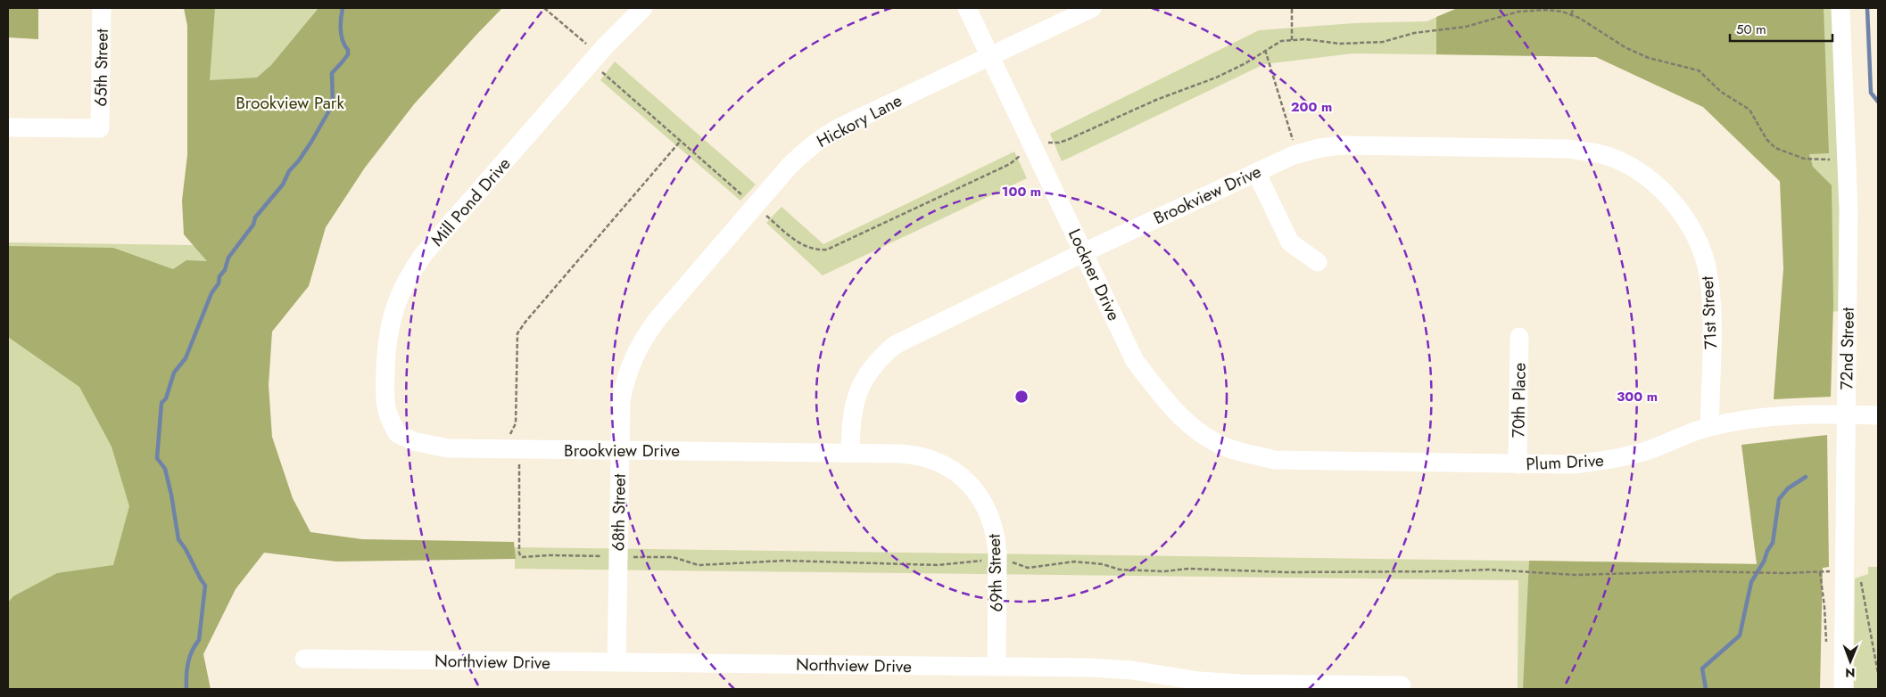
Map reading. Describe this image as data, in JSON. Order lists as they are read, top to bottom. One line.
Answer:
{"streets":{"street":["65th Street","Hickory Lane","Brookview Drive","Mill Pond Drive","Lockner Drive","71st Street","72nd Street","70th Place","Plum Drive","68th Street","69th Street","Northview Drive"]},"crossings":[["Hickory Lane","Lockner Drive"],["Hickory Lane","68th Street"],["Brookview Drive","Mill Pond Drive"],["Brookview Drive","Lockner Drive"],["Brookview Drive","71st Street"],["Brookview Drive","68th Street"],["Brookview Drive","69th Street"],["Lockner Drive","Plum Drive"],["71st Street","Plum Drive"],["72nd Street","Plum Drive"],["70th Place","Plum Drive"],["68th Street","Northview Drive"],["69th Street","Northview Drive"]],"parks":["Brookview Park"],"scale_bar":"50 m","north":"bottom","rings":["200 m","100 m","300 m"]}
